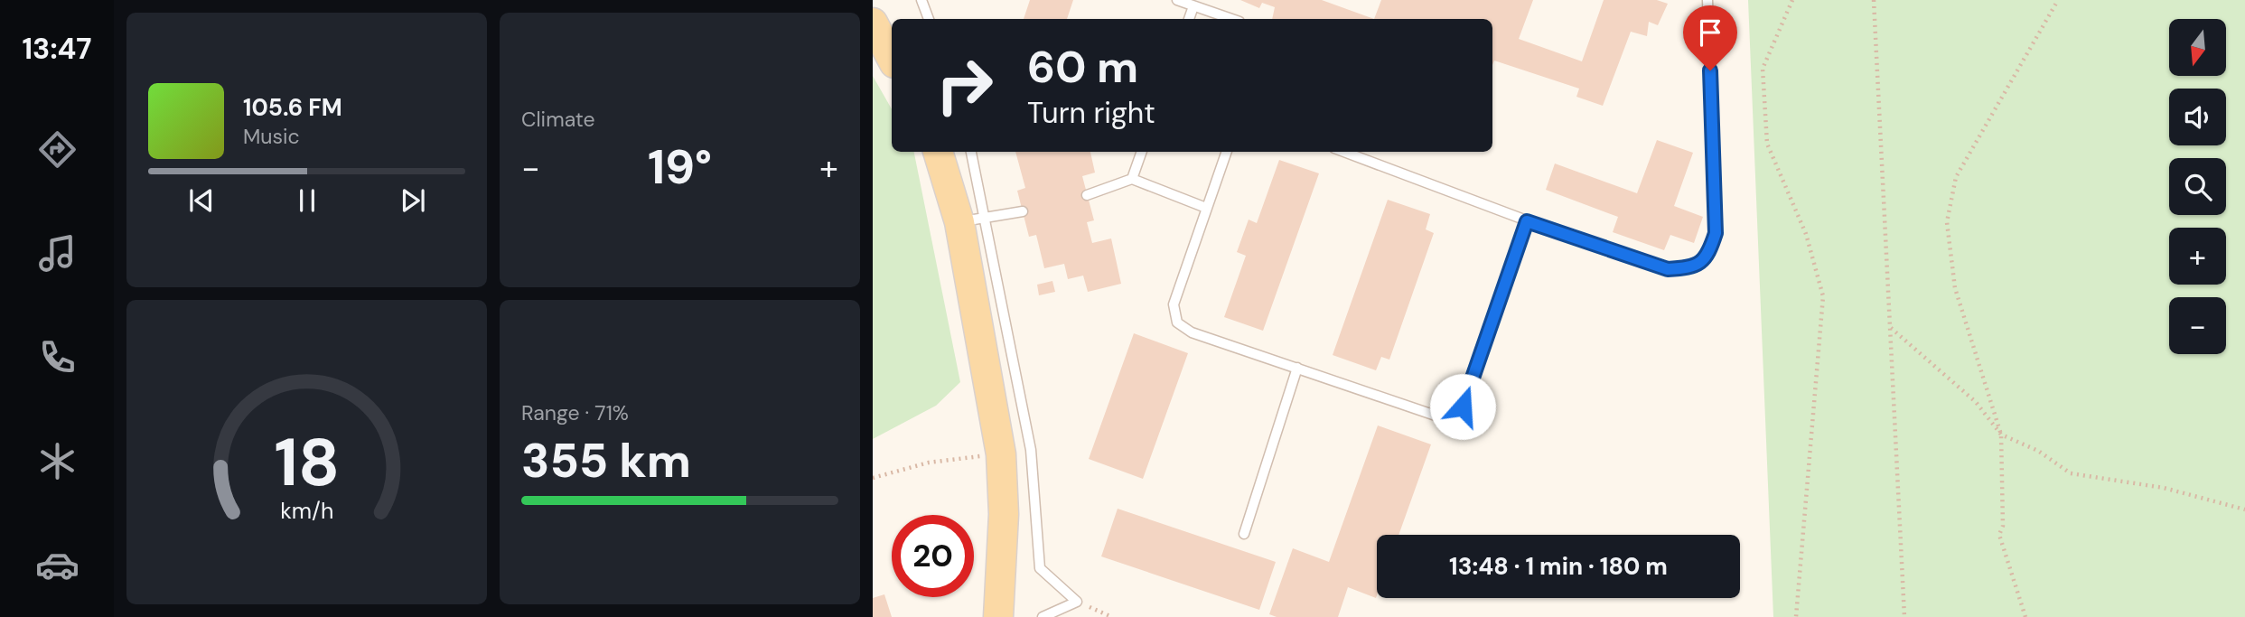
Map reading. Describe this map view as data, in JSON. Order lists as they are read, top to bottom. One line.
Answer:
{"north":"bottom","page":{"tabs":"13:47","tile":["Climate",["Range · 71%","355 km"]],"map_buttons":["+","−"],"turn":["60 m","Turn right"],"song":["105.6 FM","Music"],"heat":["−","19°","+"],"limit":"20","trip":"13:48 · 1 min · 180 m","gauge":["18","km/h"]}}
